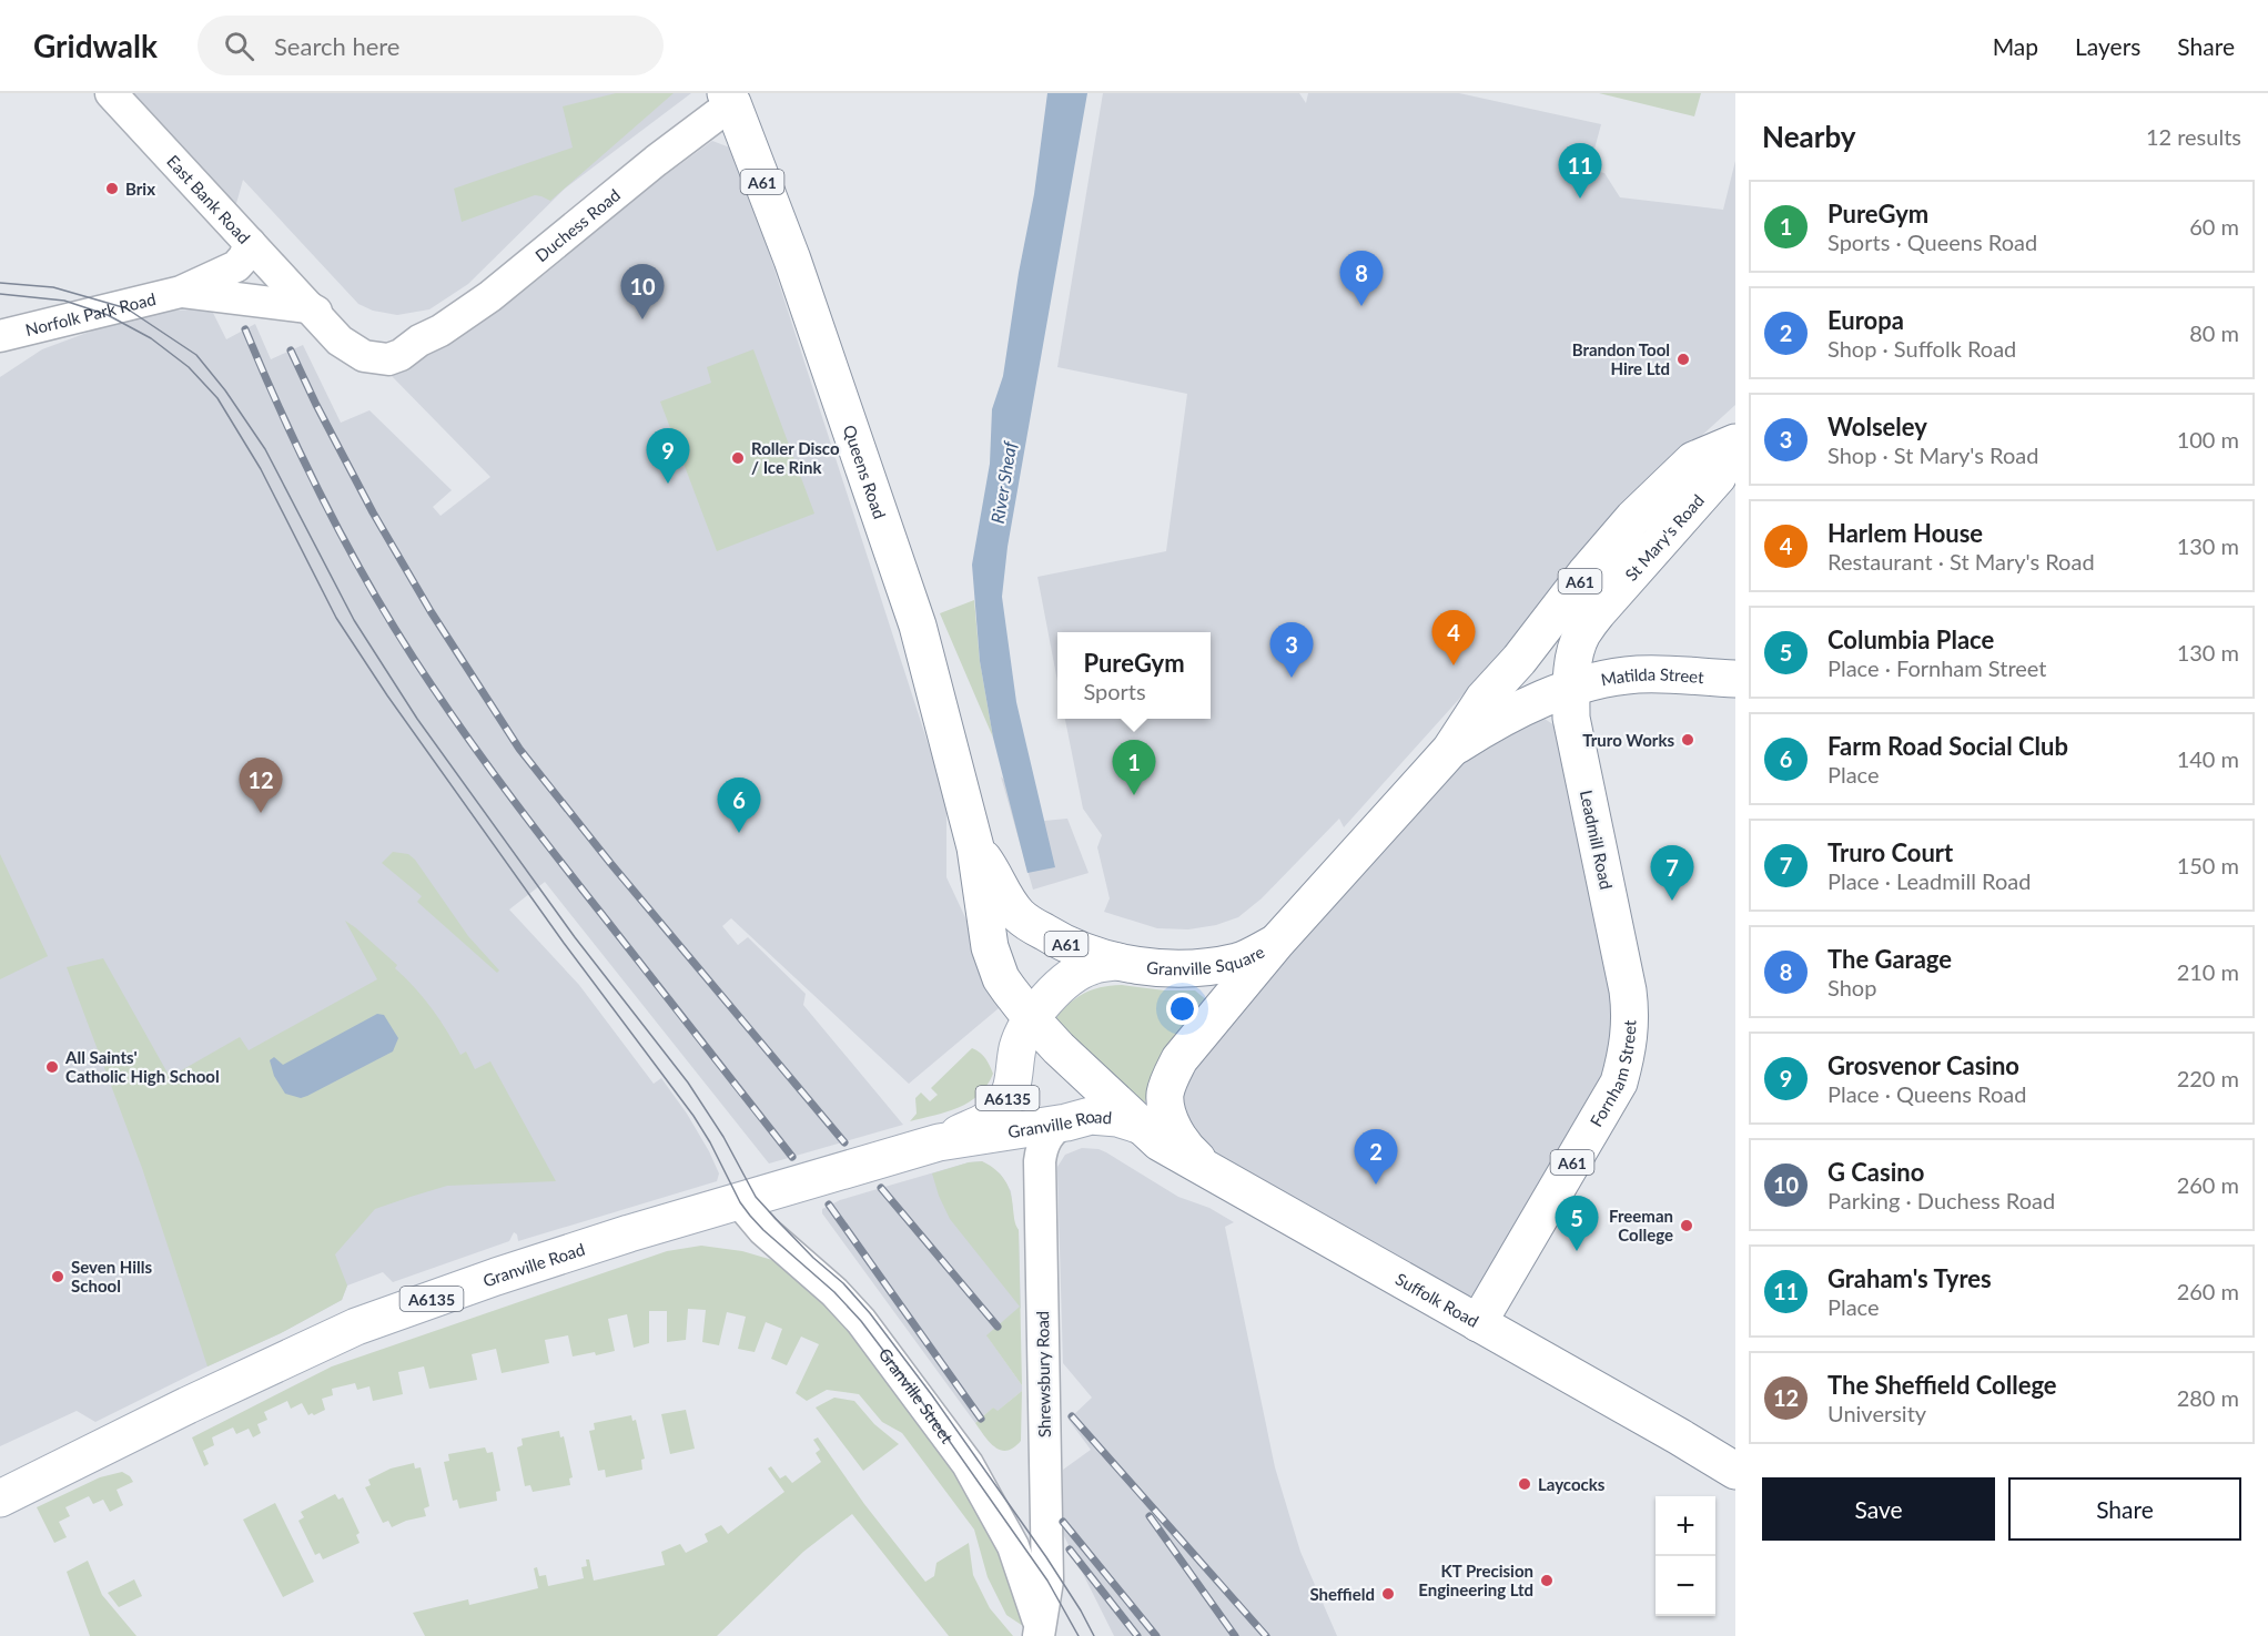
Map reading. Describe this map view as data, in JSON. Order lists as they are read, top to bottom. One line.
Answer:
{"streets":{"main road":["A61","Queens Road","St Mary's Road","Matilda Street","Leadmill Road","Granville Square","Fornham Street","A6135","Granville Road","Suffolk Road"],"street":["East Bank Road","Duchess Road","Norfolk Park Road","Shrewsbury Road","Granville Street"]},"crossings":[["A61","Queens Road"],["A61","Granville Square"],["A61","Granville Road"],["A61","Suffolk Road"],["East Bank Road","Duchess Road"],["East Bank Road","Norfolk Park Road"],["Duchess Road","Queens Road"],["Queens Road","Granville Square"],["Queens Road","Granville Road"],["St Mary's Road","Matilda Street"],["St Mary's Road","Leadmill Road"],["St Mary's Road","Granville Square"],["Matilda Street","Leadmill Road"],["Leadmill Road","Fornham Street"],["Granville Square","Granville Road"],["Granville Square","Suffolk Road"],["Fornham Street","Suffolk Road"],["Granville Road","Suffolk Road"],["Granville Road","Shrewsbury Road"],["Granville Road","Granville Street"],["Shrewsbury Road","Granville Street"]],"water":["River Sheaf"],"places":["Brix","Brandon Tool Hire Ltd","Roller Disco / Ice Rink","Truro Works","All Saints' Catholic High School","Freeman College","Seven Hills School","Laycocks","KT Precision Engineering Ltd","Sheffield"],"page":{"header":"Gridwalk","search":"Search here","nav":["Map","Layers","Share"],"heading":["Nearby","12 results"],"pins":["11","8","10","9","4","3","1","12","6","7","2","5"],"list":[{"mark":"1","name":"PureGym","note":"Sports · Queens Road","value":"60 m"},{"mark":"2","name":"Europa","note":"Shop · Suffolk Road","value":"80 m"},{"mark":"3","name":"Wolseley","note":"Shop · St Mary's Road","value":"100 m"},{"mark":"4","name":"Harlem House","note":"Restaurant · St Mary's Road","value":"130 m"},{"mark":"5","name":"Columbia Place","note":"Place · Fornham Street","value":"130 m"},{"mark":"6","name":"Farm Road Social Club","note":"Place","value":"140 m"},{"mark":"7","name":"Truro Court","note":"Place · Leadmill Road","value":"150 m"},{"mark":"8","name":"The Garage","note":"Shop","value":"210 m"},{"mark":"9","name":"Grosvenor Casino","note":"Place · Queens Road","value":"220 m"},{"mark":"10","name":"G Casino","note":"Parking · Duchess Road","value":"260 m"},{"mark":"11","name":"Graham's Tyres","note":"Place","value":"260 m"},{"mark":"12","name":"The Sheffield College","note":"University","value":"280 m"}],"popup":["PureGym","Sports"],"buttons":["Save","Share"],"map_buttons":["+","−"]}}
